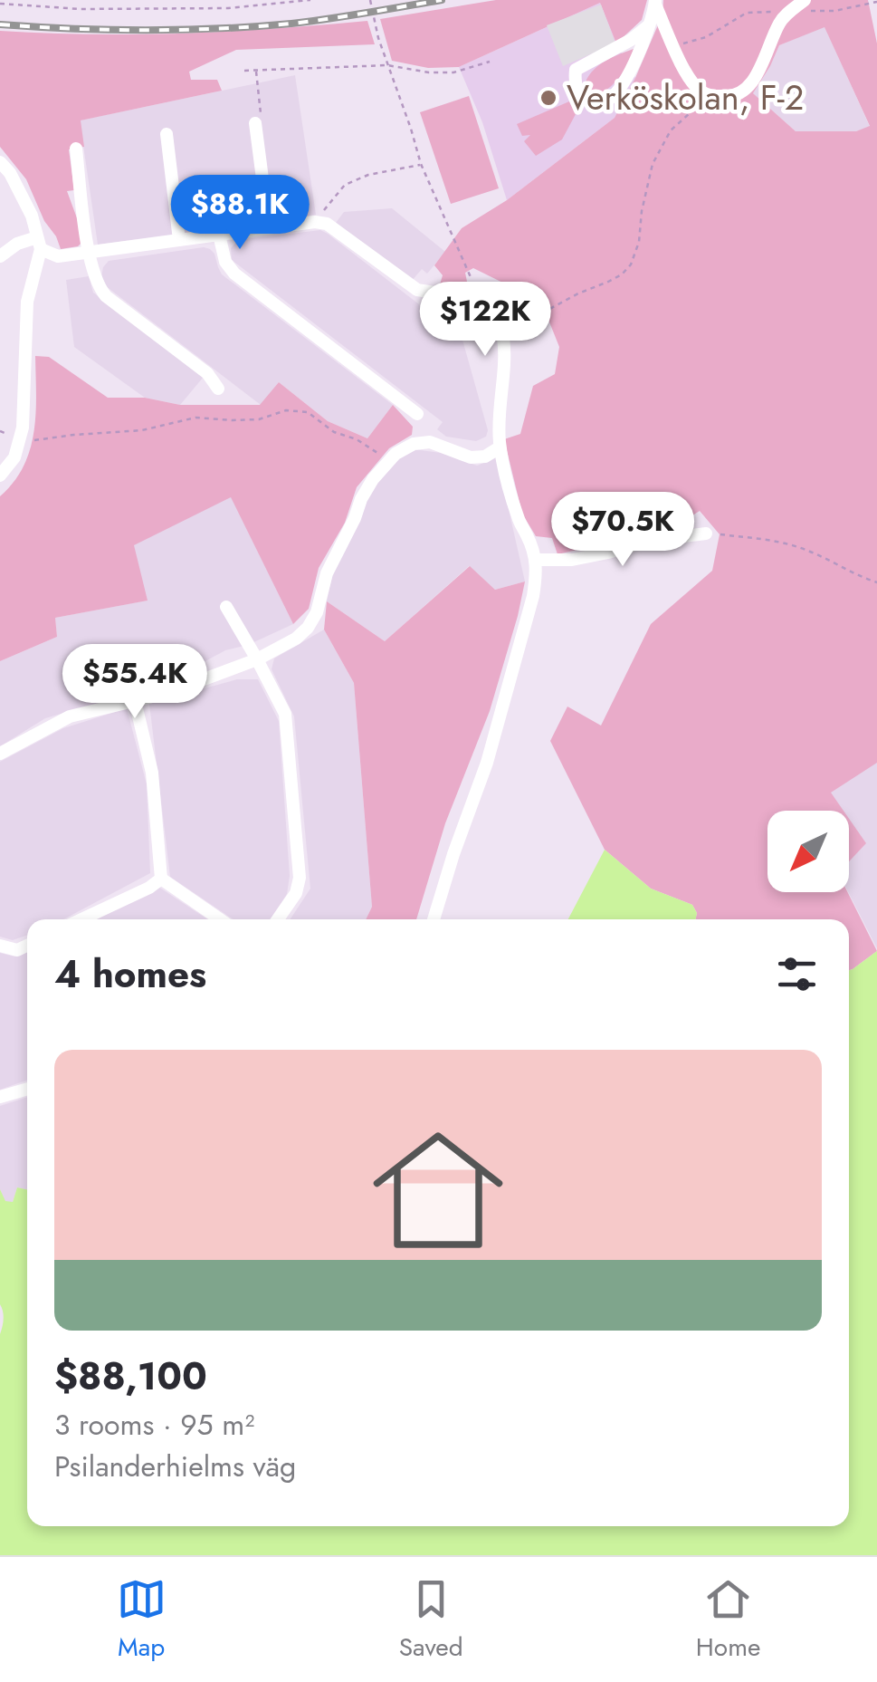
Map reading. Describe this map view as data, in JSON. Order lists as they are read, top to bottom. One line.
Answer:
{"places":["Verköskolan, F-2"],"north":"bottom left","page":{"price":["$88.1K","$122K","$70.5K","$55.4K"],"heading":"4 homes","list":[{"name":"$88,100","note":"3 rooms · 95 m² · Psilanderhielms väg"}],"tabs":["Map","Saved","Home"]}}
